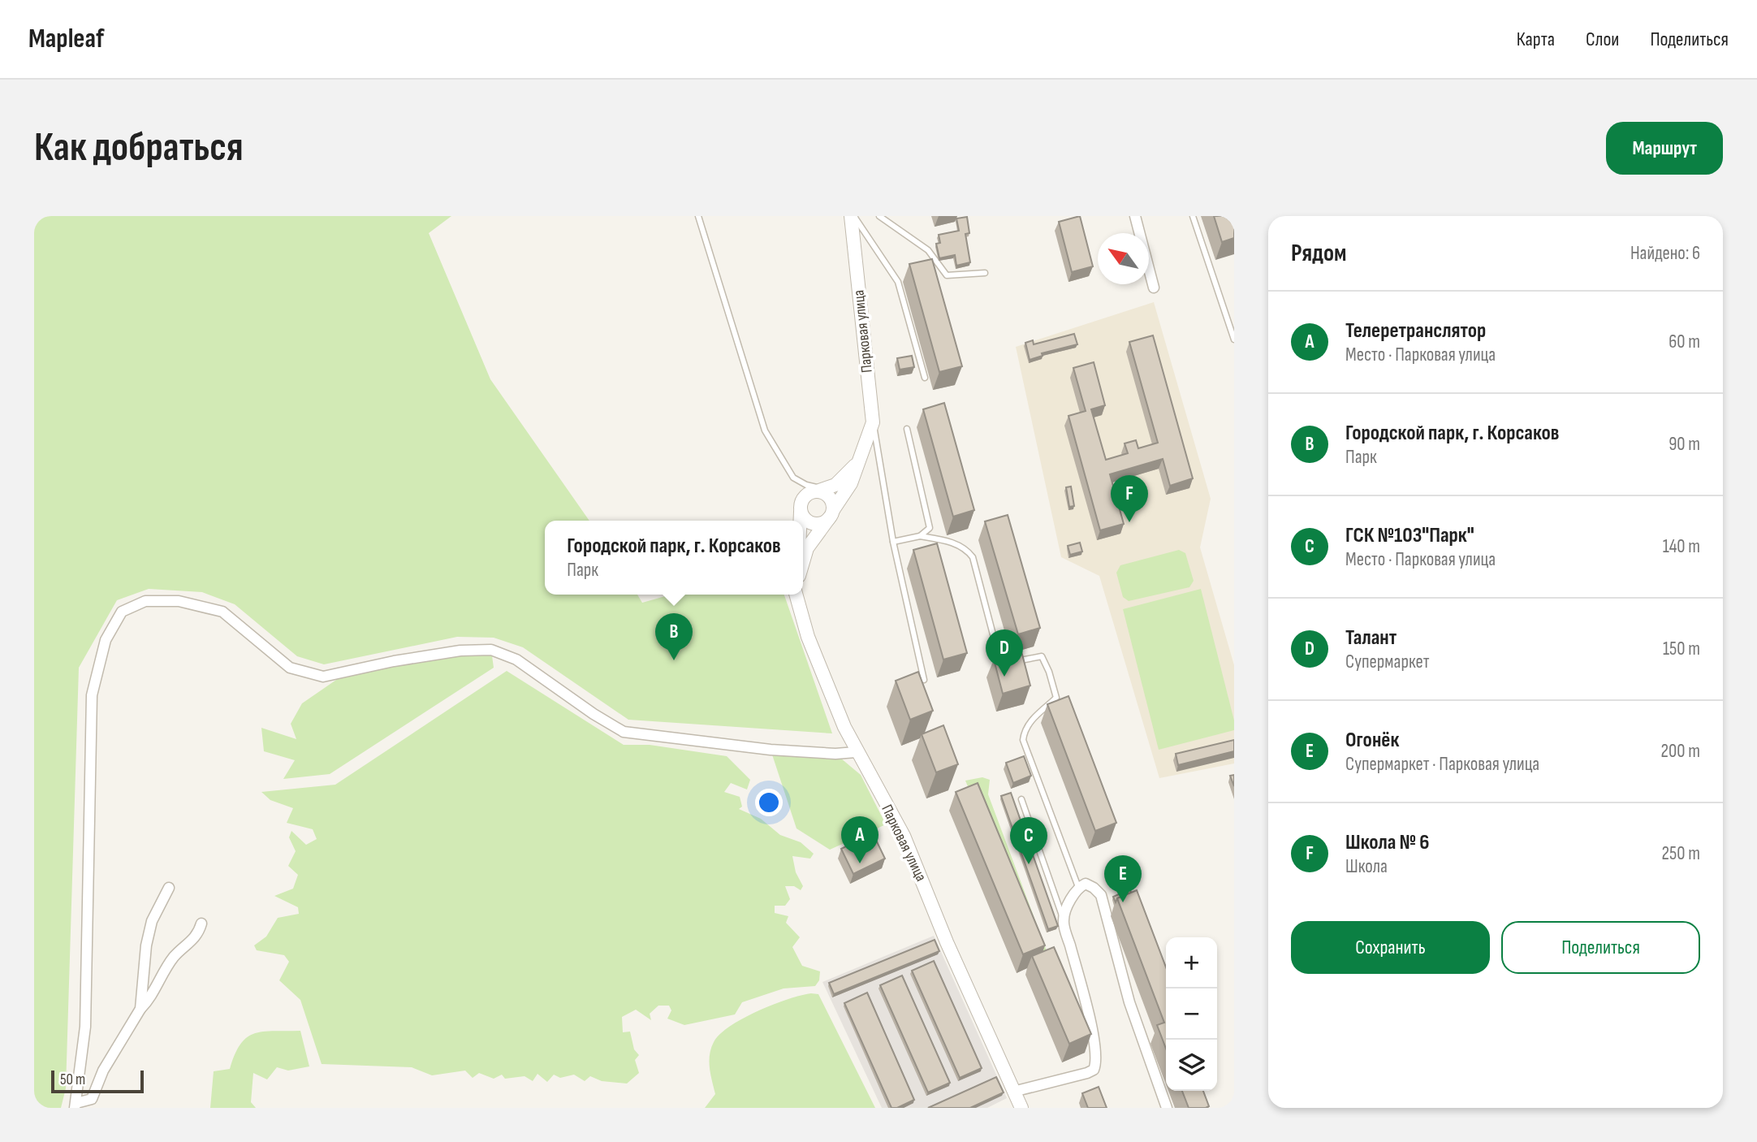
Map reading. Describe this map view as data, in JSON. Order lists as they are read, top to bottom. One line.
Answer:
{"streets":{"street":["Парковая улица"]},"scale_bar":"50 m","north":"top left","page":{"header":"Mapleaf","nav":["Карта","Слои","Поделиться"],"buttons":["Маршрут",["Сохранить","Поделиться"]],"title":"Как добраться","heading":["Рядом","Найдено: 6"],"list":[{"mark":"A","name":"Телеретранслятор","note":"Место · Парковая улица","value":"60 m"},{"mark":"B","name":"Городской парк, г. Корсаков","note":"Парк","value":"90 m"},{"mark":"C","name":"ГСК №103\"Парк\"","note":"Место · Парковая улица","value":"140 m"},{"mark":"D","name":"Талант","note":"Супермаркет","value":"150 m"},{"mark":"E","name":"Огонёк","note":"Супермаркет · Парковая улица","value":"200 m"},{"mark":"F","name":"Школа № 6","note":"Школа","value":"250 m"}],"pins":["F","B","D","A","C","E"],"popup":["Городской парк, г. Корсаков","Парк"],"map_buttons":["+","−"],"scale":"50 m"}}
